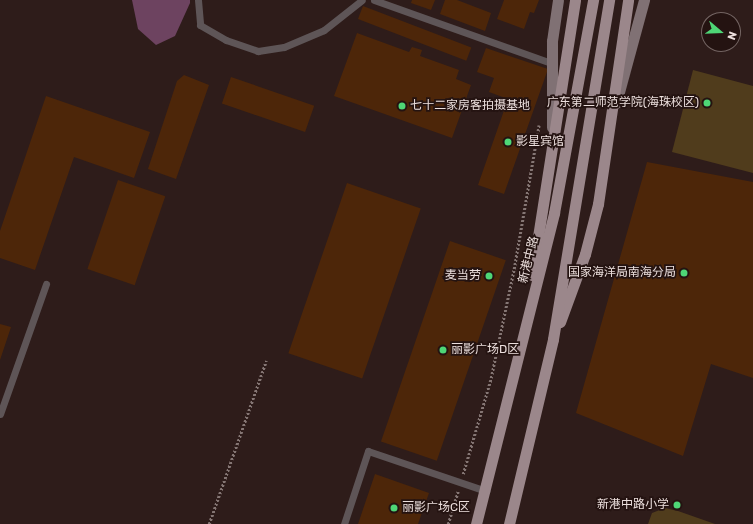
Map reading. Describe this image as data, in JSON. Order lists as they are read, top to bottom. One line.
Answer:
{"streets":{"main road":["新港中路"]},"places":["广东第二师范学院(海珠校区)","七十二家房客拍摄基地","影星宾馆","国家海洋局南海分局","麦当劳","丽影广场D区","新港中路小学","丽影广场C区"],"north":"right"}
